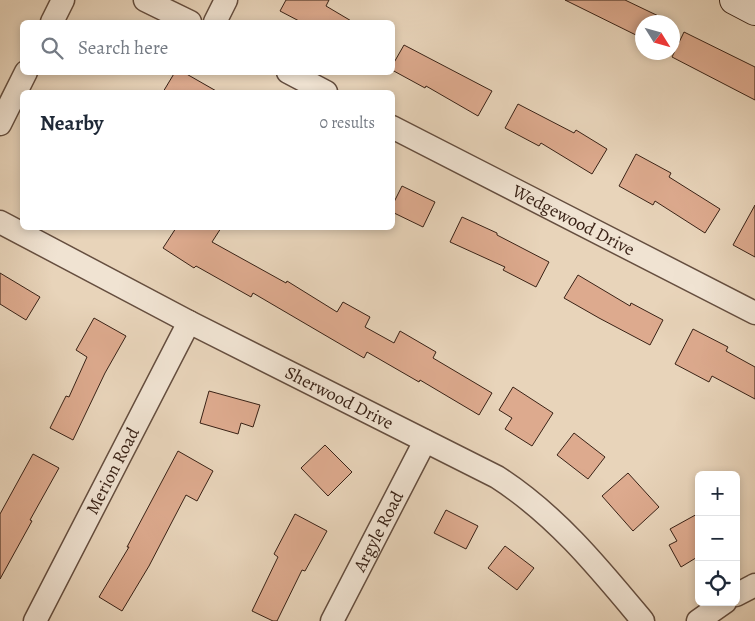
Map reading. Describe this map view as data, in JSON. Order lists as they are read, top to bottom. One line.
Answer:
{"streets":{"street":["Wedgewood Drive","Sherwood Drive","Merion Road","Argyle Road"]},"crossings":[["Sherwood Drive","Merion Road"],["Sherwood Drive","Argyle Road"]],"north":"bottom right","page":{"search":"Search here","heading":["Nearby","0 results"],"map_buttons":["+","−"]}}
